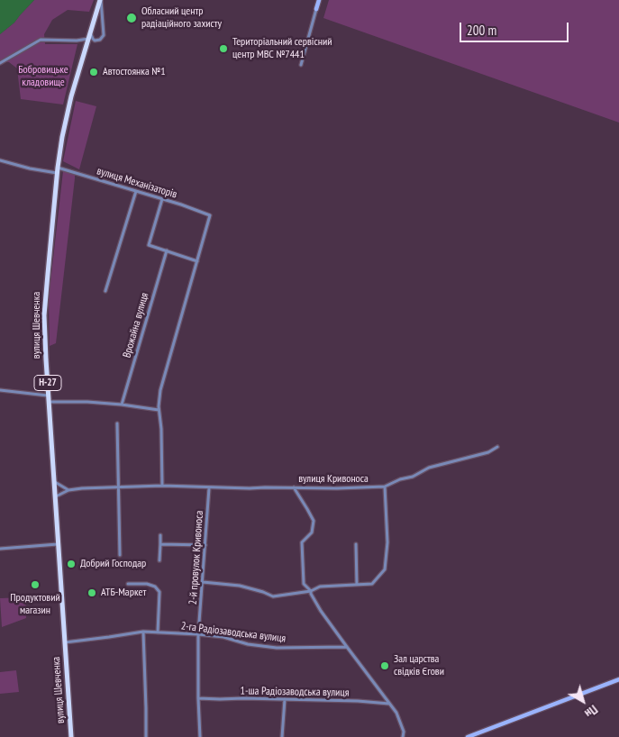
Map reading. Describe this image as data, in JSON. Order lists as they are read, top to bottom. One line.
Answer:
{"streets":{"main road":["вулиця Шевченка","Н-27"],"street":["вулиця Механізаторів","Врожайна вулиця","вулиця Кривоноса","2-й провулок Кривоноса","2-га Радіозаводська вулиця","1-ша Радіозаводська вулиця"]},"crossings":[["вулиця Механізаторів","вулиця Шевченка"],["вулиця Шевченка","вулиця Кривоноса"],["вулиця Шевченка","2-га Радіозаводська вулиця"],["вулиця Кривоноса","2-й провулок Кривоноса"],["2-й провулок Кривоноса","2-га Радіозаводська вулиця"],["2-й провулок Кривоноса","1-ша Радіозаводська вулиця"]],"parks":["Бобровицьке кладовище"],"places":["Обласний центр радіаційного захисту","Територіальний сервісний центр МВС №7441","Автостоянка №1","Добрий Господар","Продуктовий магазин","АТБ-Маркет","Зал царства свідків Єгови"],"scale_bar":"200 m","north":"bottom right"}
